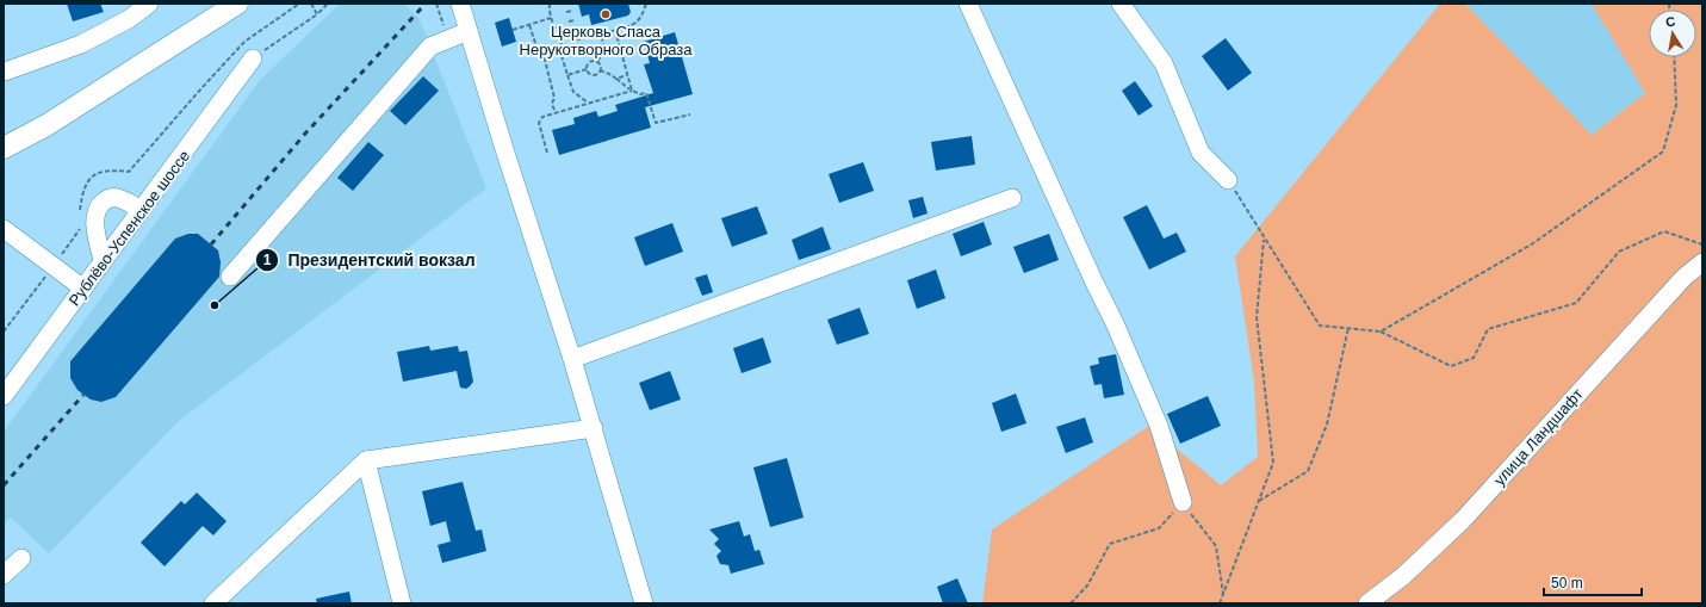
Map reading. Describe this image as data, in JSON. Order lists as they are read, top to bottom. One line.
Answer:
{"streets":{"street":["Рублёво-Успенское шоссе","улица Ландшафт"]},"places":["Церковь Спаса Нерукотворного Образа","Президентский вокзал"],"scale_bar":"50 m","north":"top"}
